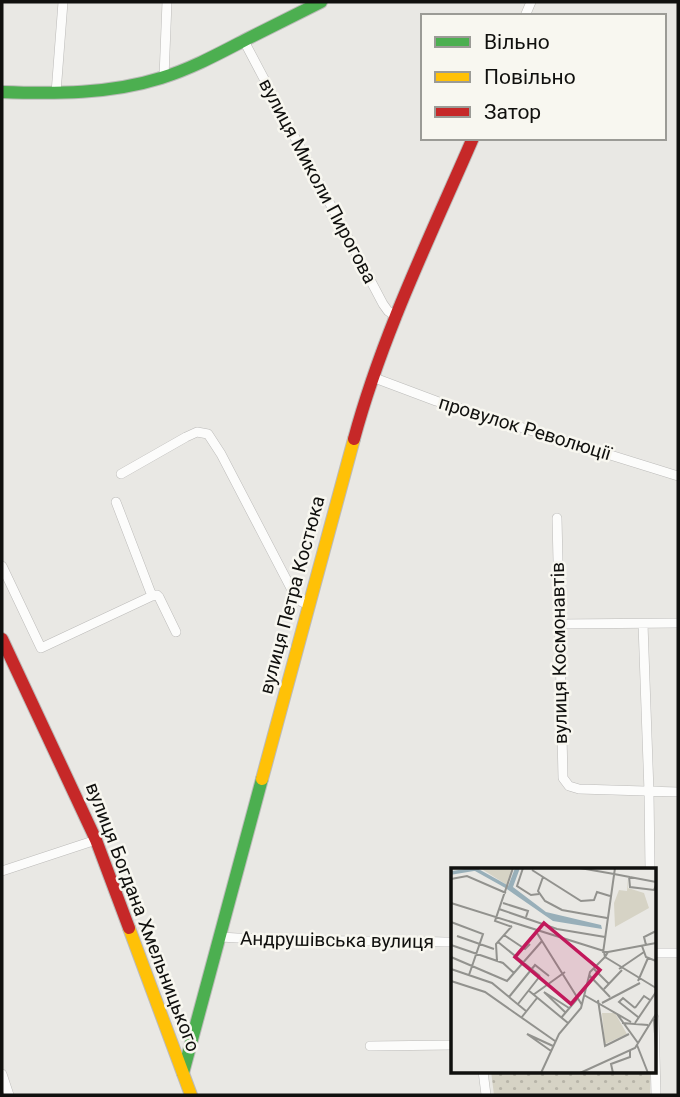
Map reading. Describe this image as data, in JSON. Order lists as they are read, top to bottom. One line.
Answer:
{"streets":{"street":["вулиця Миколи Пирогова","провулок Революції","вулиця Петра Костюка","вулиця Космонавтів","вулиця Богдана Хмельницького","Андрушівська вулиця"]},"crossings":[["вулиця Миколи Пирогова","вулиця Петра Костюка"],["провулок Революції","вулиця Петра Костюка"],["вулиця Петра Костюка","вулиця Богдана Хмельницького"],["вулиця Петра Костюка","Андрушівська вулиця"]],"legend":["Вільно","Повільно","Затор"]}
